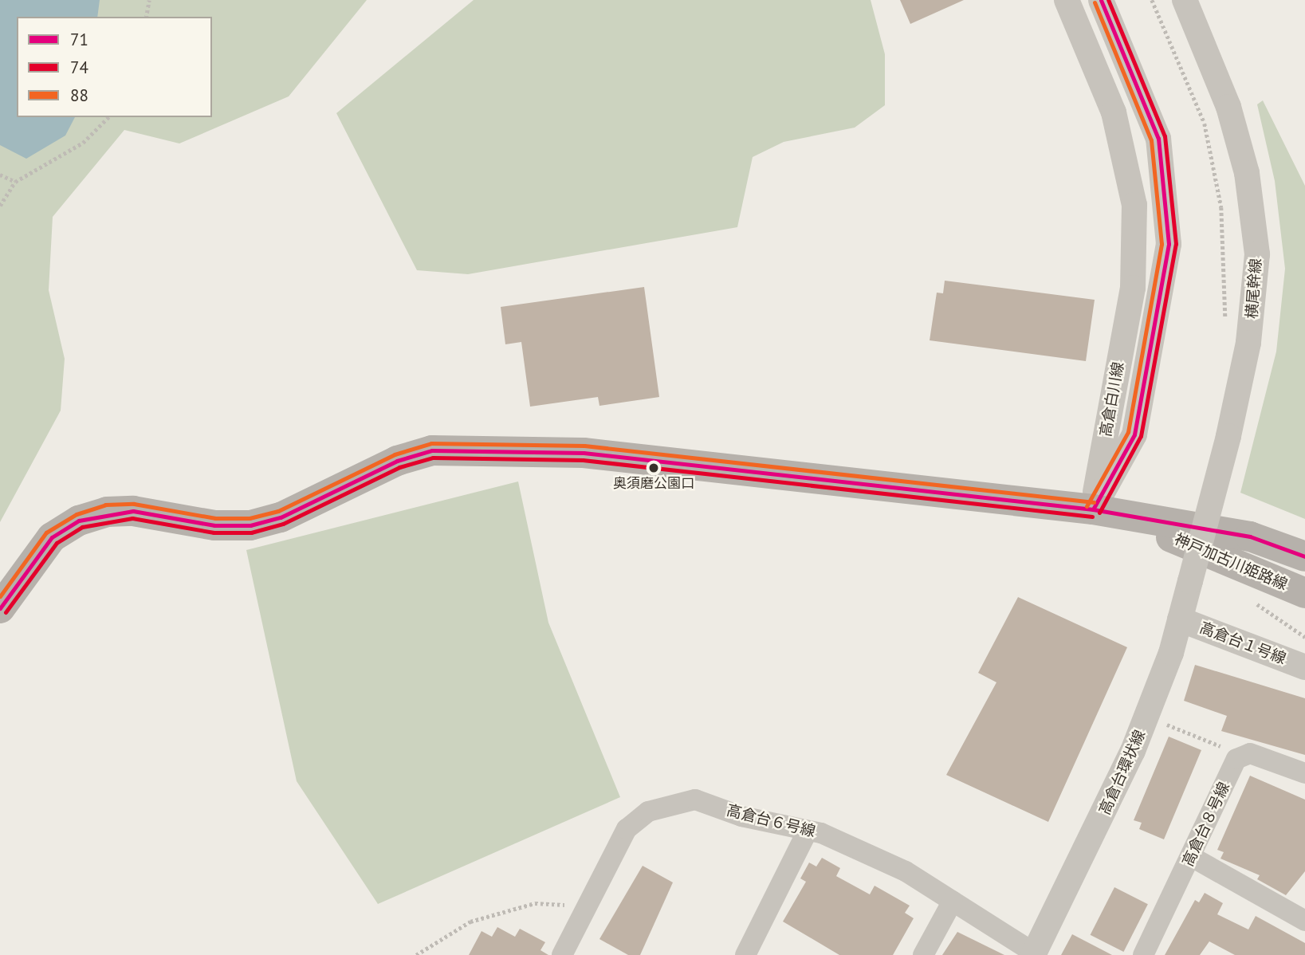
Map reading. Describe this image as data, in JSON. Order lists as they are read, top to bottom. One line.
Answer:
{"streets":{"main road":["神戸加古川姫路線"],"street":["横尾幹線","高倉白川線","高倉台１号線","高倉台環状線","高倉台６号線","高倉台８号線"]},"crossings":[["横尾幹線","高倉台環状線"],["高倉白川線","神戸加古川姫路線"],["高倉台１号線","高倉台環状線"],["高倉台環状線","高倉台６号線"]],"places":["奥須磨公園口"],"lines":["transit line 71","transit line 74","transit line 88"],"legend":["71","74","88"]}
